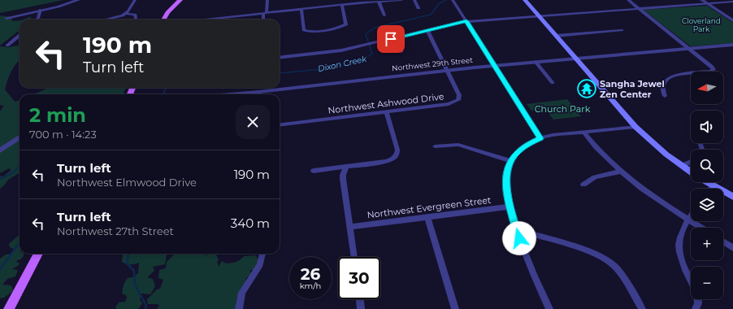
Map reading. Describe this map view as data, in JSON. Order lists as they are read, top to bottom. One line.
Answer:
{"streets":{"street":["Northwest 29th Street","Northwest Ashwood Drive","Northwest Evergreen Street"]},"crossings":[["Northwest 29th Street","Northwest Ashwood Drive"]],"water":["Dixon Creek"],"parks":["Cloverland Park","Church Park"],"places":{"temple":["Sangha Jewel Zen Center"]},"north":"left","page":{"turn":["190 m","Turn left"],"map_buttons":["+","−"],"heading":["2 min","700 m · 14:23"],"list":[{"name":"Turn left","note":"Northwest Elmwood Drive","value":"190 m"},{"name":"Turn left","note":"Northwest 27th Street","value":"340 m"}],"speed":"26 km/h","limit":"30"}}
